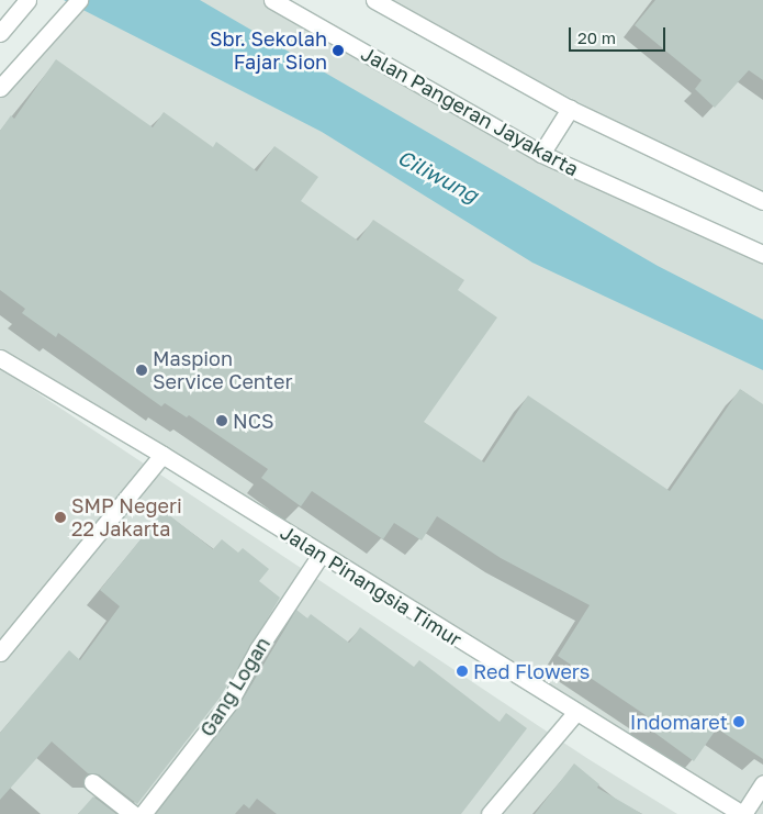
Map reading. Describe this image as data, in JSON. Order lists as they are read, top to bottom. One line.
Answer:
{"streets":{"street":["Jalan Pangeran Jayakarta","Jalan Pinangsia Timur","Gang Logan"]},"crossings":[["Jalan Pinangsia Timur","Gang Logan"]],"water":["Ciliwung"],"places":["Sbr. Sekolah Fajar Sion","Maspion Service Center","NCS","SMP Negeri 22 Jakarta","Red Flowers","Indomaret"],"scale_bar":"20 m"}
